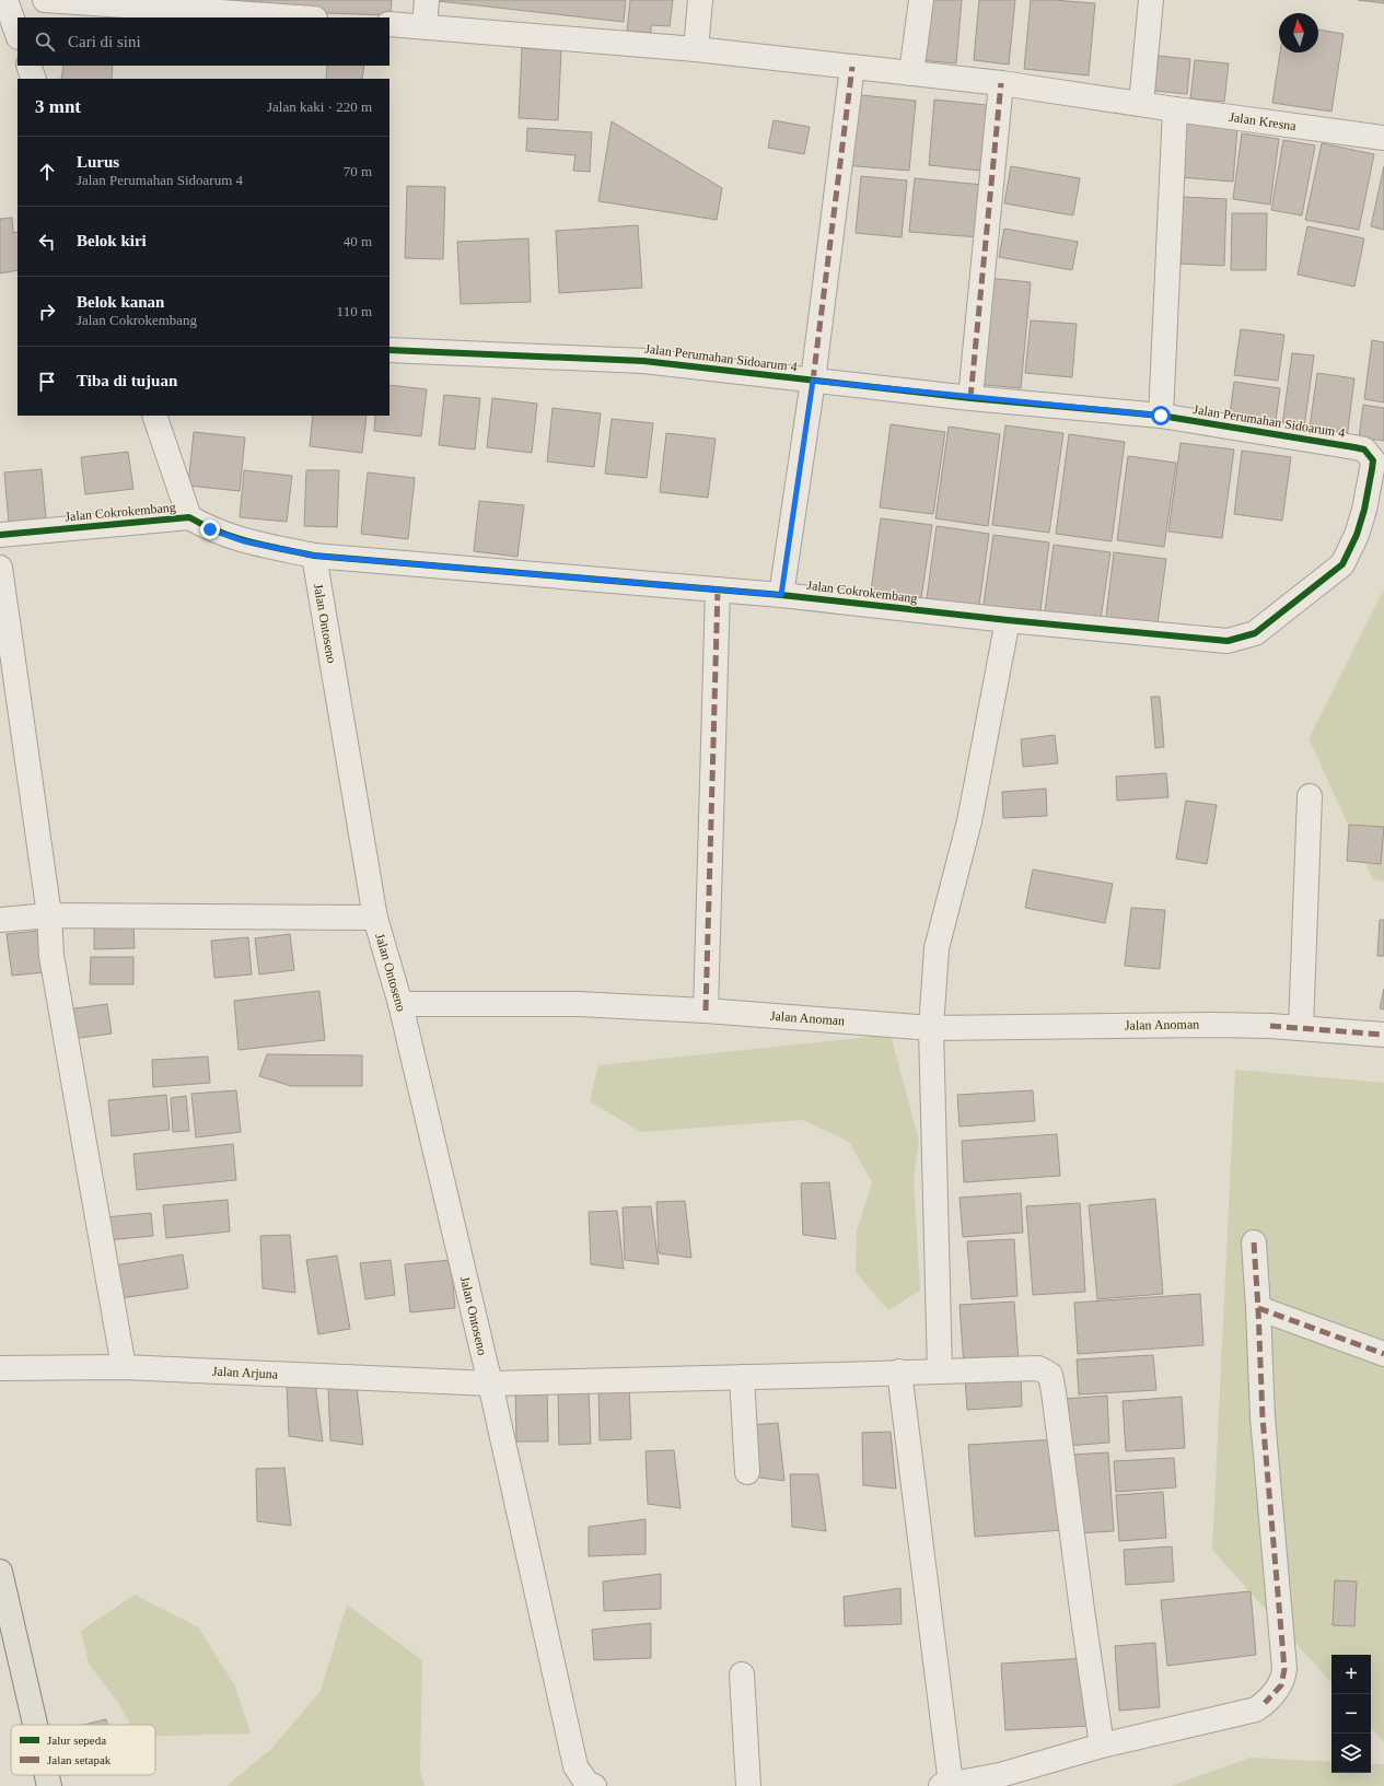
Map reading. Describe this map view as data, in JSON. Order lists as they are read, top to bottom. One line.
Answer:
{"streets":{"street":["Jalan Kresna","Jalan Perumahan Sidoarum 4","Jalan Cokrokembang","Jalan Ontoseno","Jalan Anoman","Jalan Arjuna"]},"crossings":[["Jalan Perumahan Sidoarum 4","Jalan Cokrokembang"],["Jalan Cokrokembang","Jalan Ontoseno"],["Jalan Ontoseno","Jalan Anoman"],["Jalan Ontoseno","Jalan Arjuna"]],"legend":["Jalur sepeda","Jalan setapak"],"north":"top","page":{"search":"Cari di sini","heading":["3 mnt","Jalan kaki · 220 m"],"list":[["Lurus","Jalan Perumahan Sidoarum 4","70 m"],["Belok kiri","40 m"],["Belok kanan","Jalan Cokrokembang","110 m"],"Tiba di tujuan"],"map_buttons":["+","−"]}}
